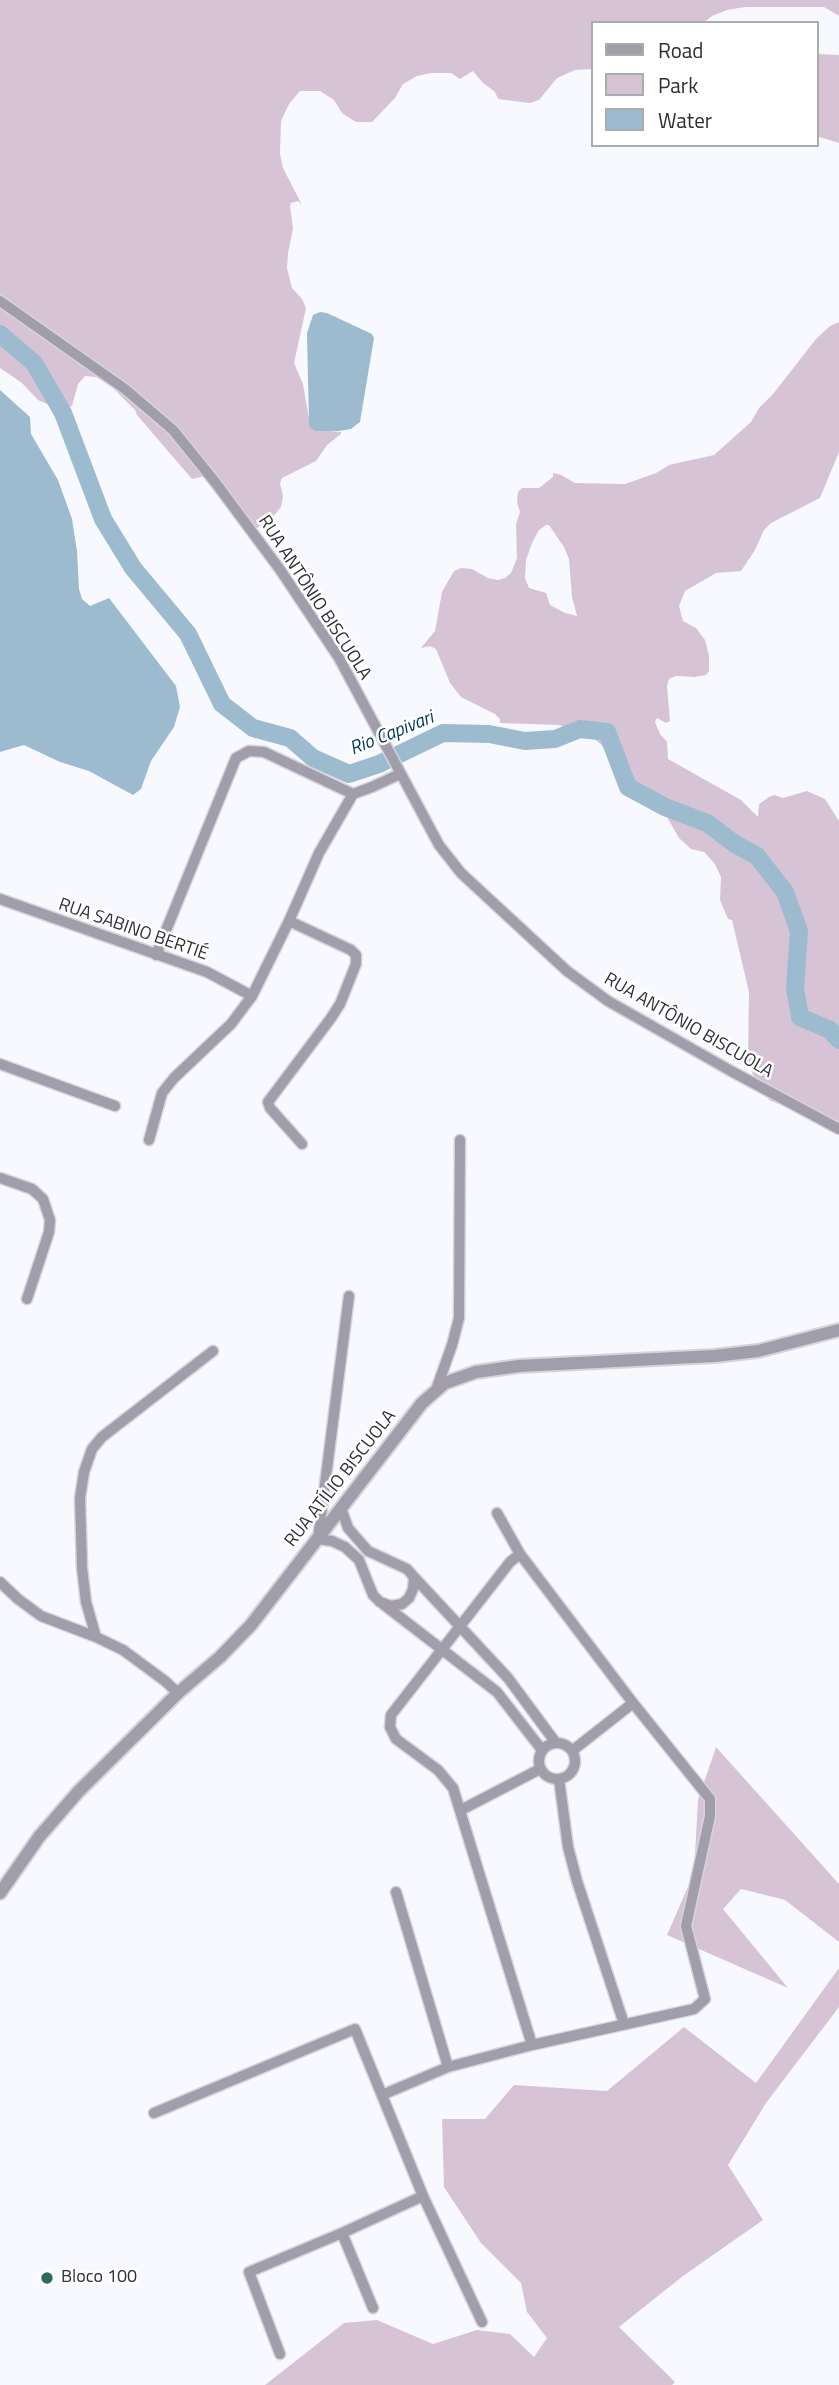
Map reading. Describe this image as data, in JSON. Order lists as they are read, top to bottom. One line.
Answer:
{"streets":{"street":["RUA ANTÔNIO BISCUOLA","RUA SABINO BERTIÉ","RUA ATÍLIO BISCUOLA"]},"water":["Rio Capivari"],"places":["Bloco 100"],"legend":["Road","Park","Water"]}
